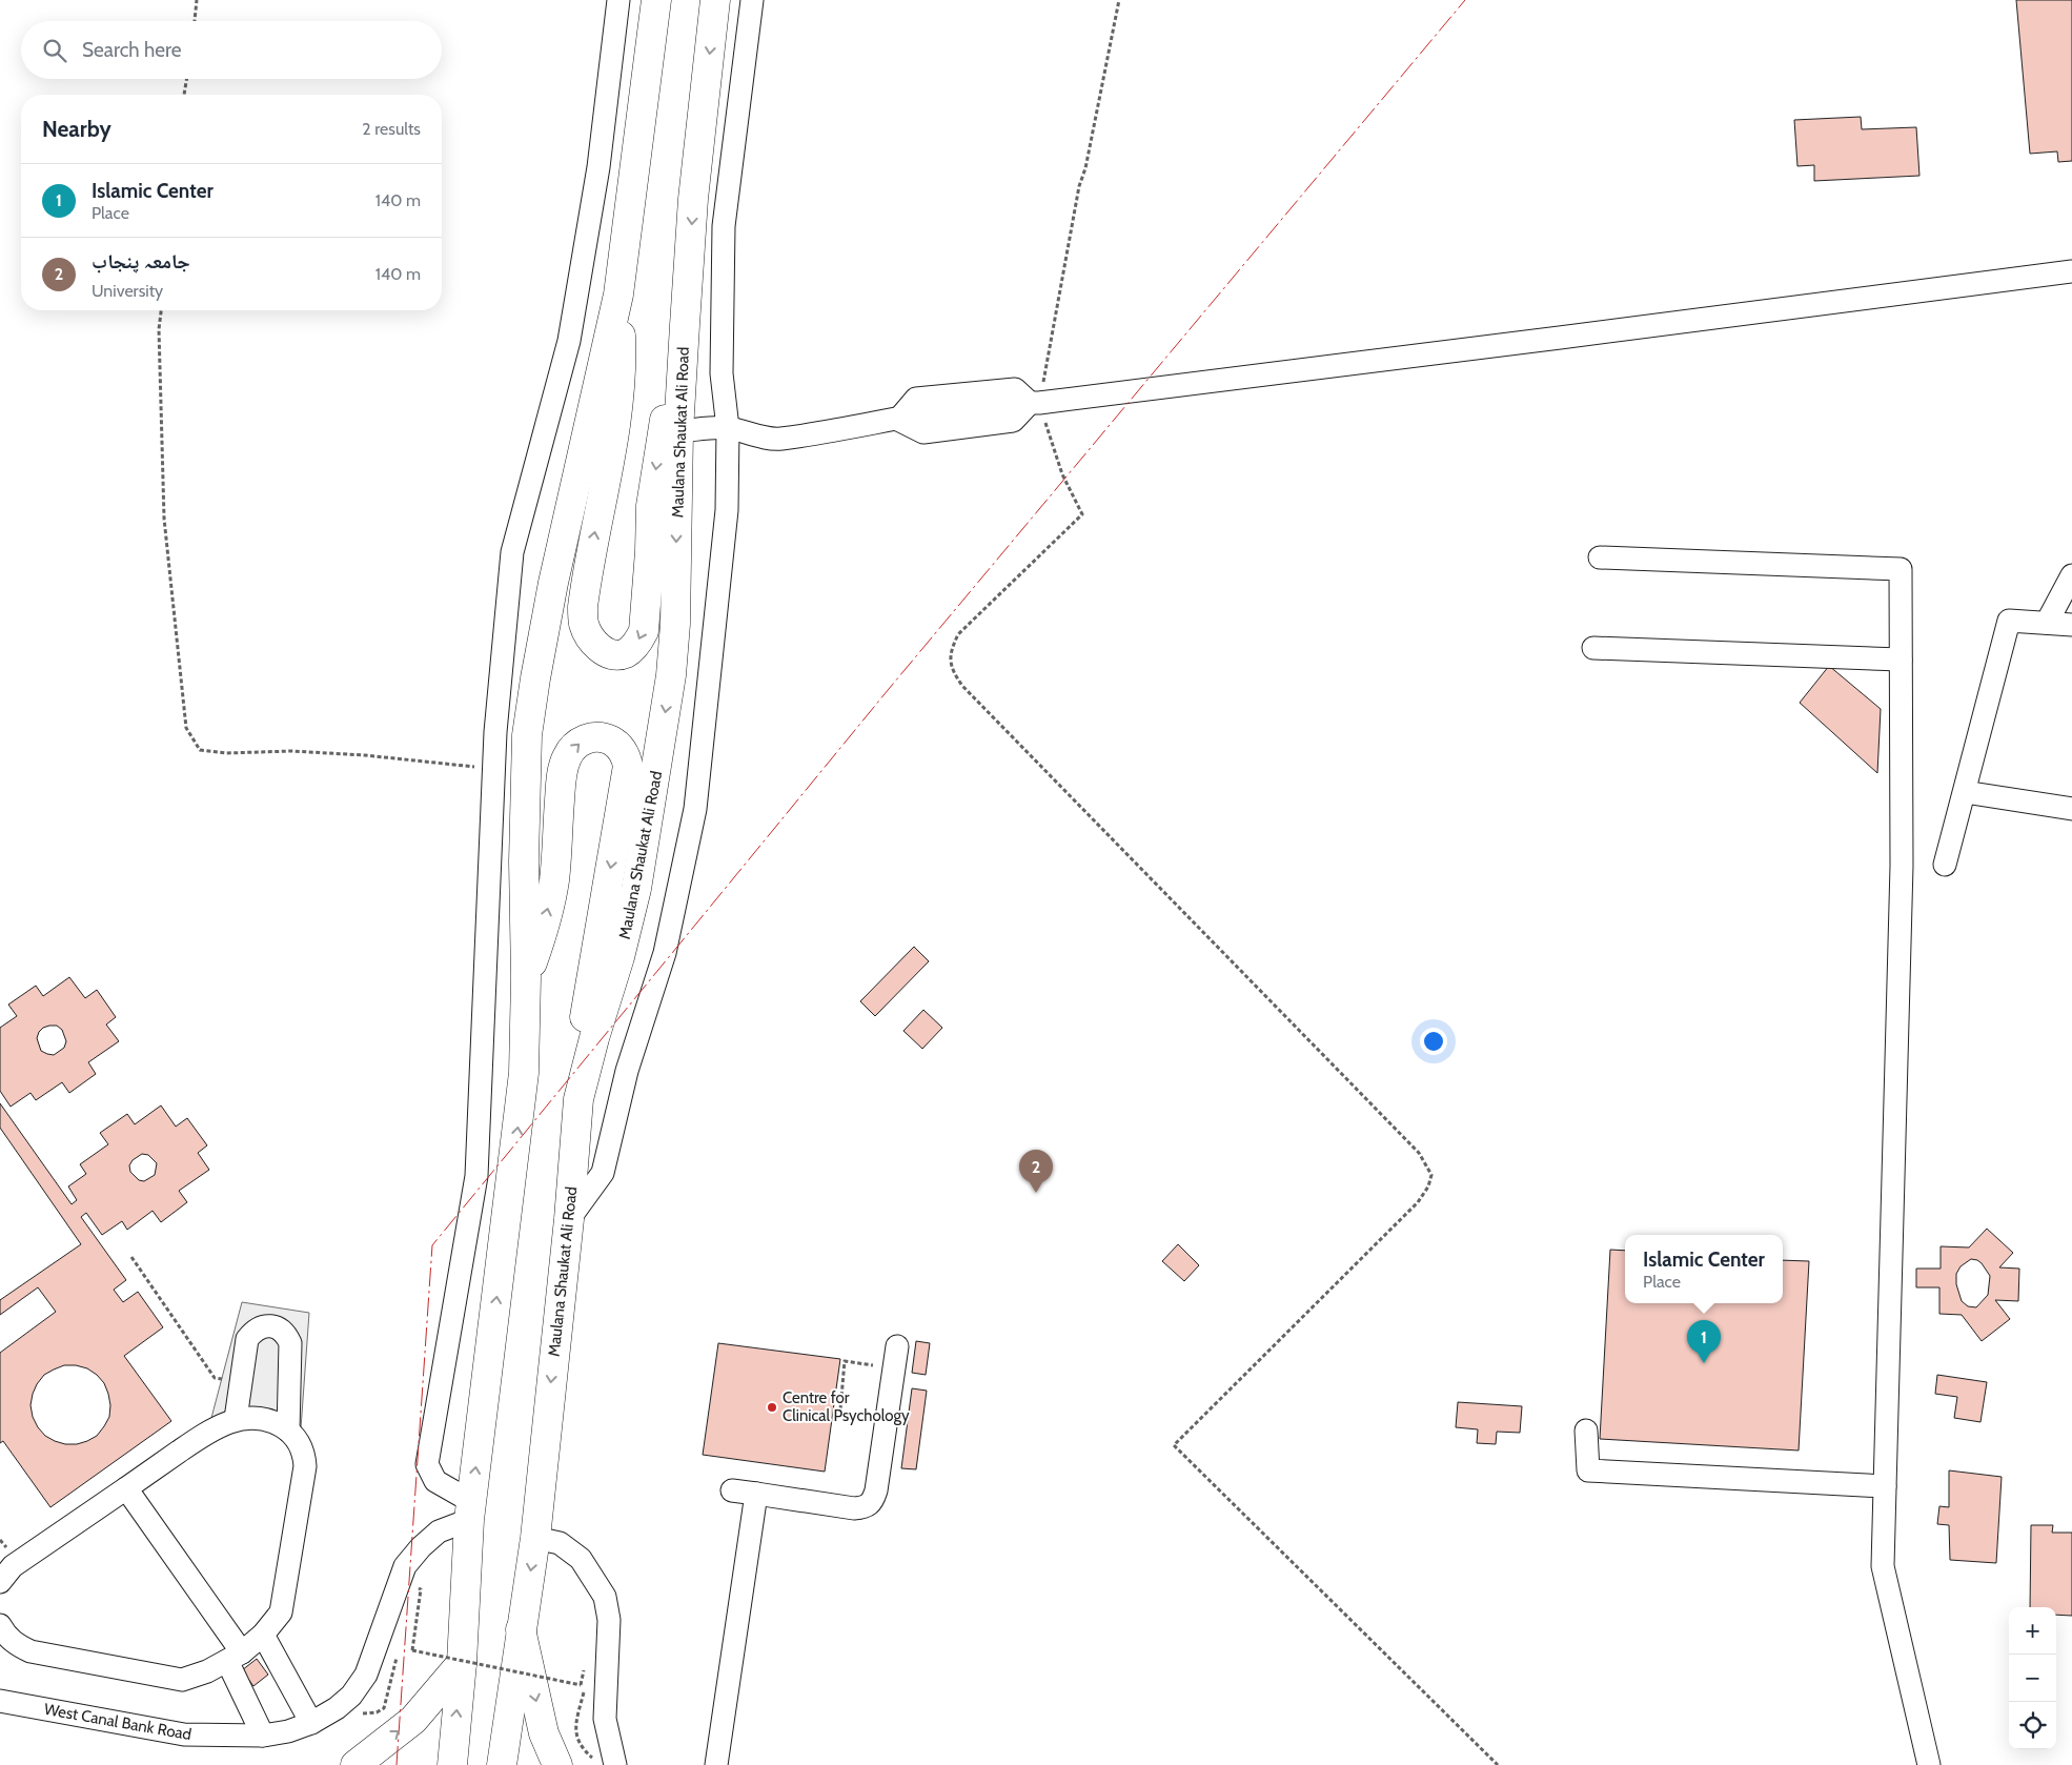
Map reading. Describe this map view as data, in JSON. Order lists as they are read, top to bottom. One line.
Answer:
{"streets":{"main road":["Maulana Shaukat Ali Road"],"street":["West Canal Bank Road"]},"places":["Centre for Clinical Psychology"],"page":{"search":"Search here","heading":["Nearby","2 results"],"list":[{"mark":"1","name":"Islamic Center","note":"Place","value":"140 m"},{"mark":"2","name":"جامعہ پنجاب","note":"University","value":"140 m"}],"pins":["2","1"],"popup":["Islamic Center","Place"],"map_buttons":["+","−"]}}
